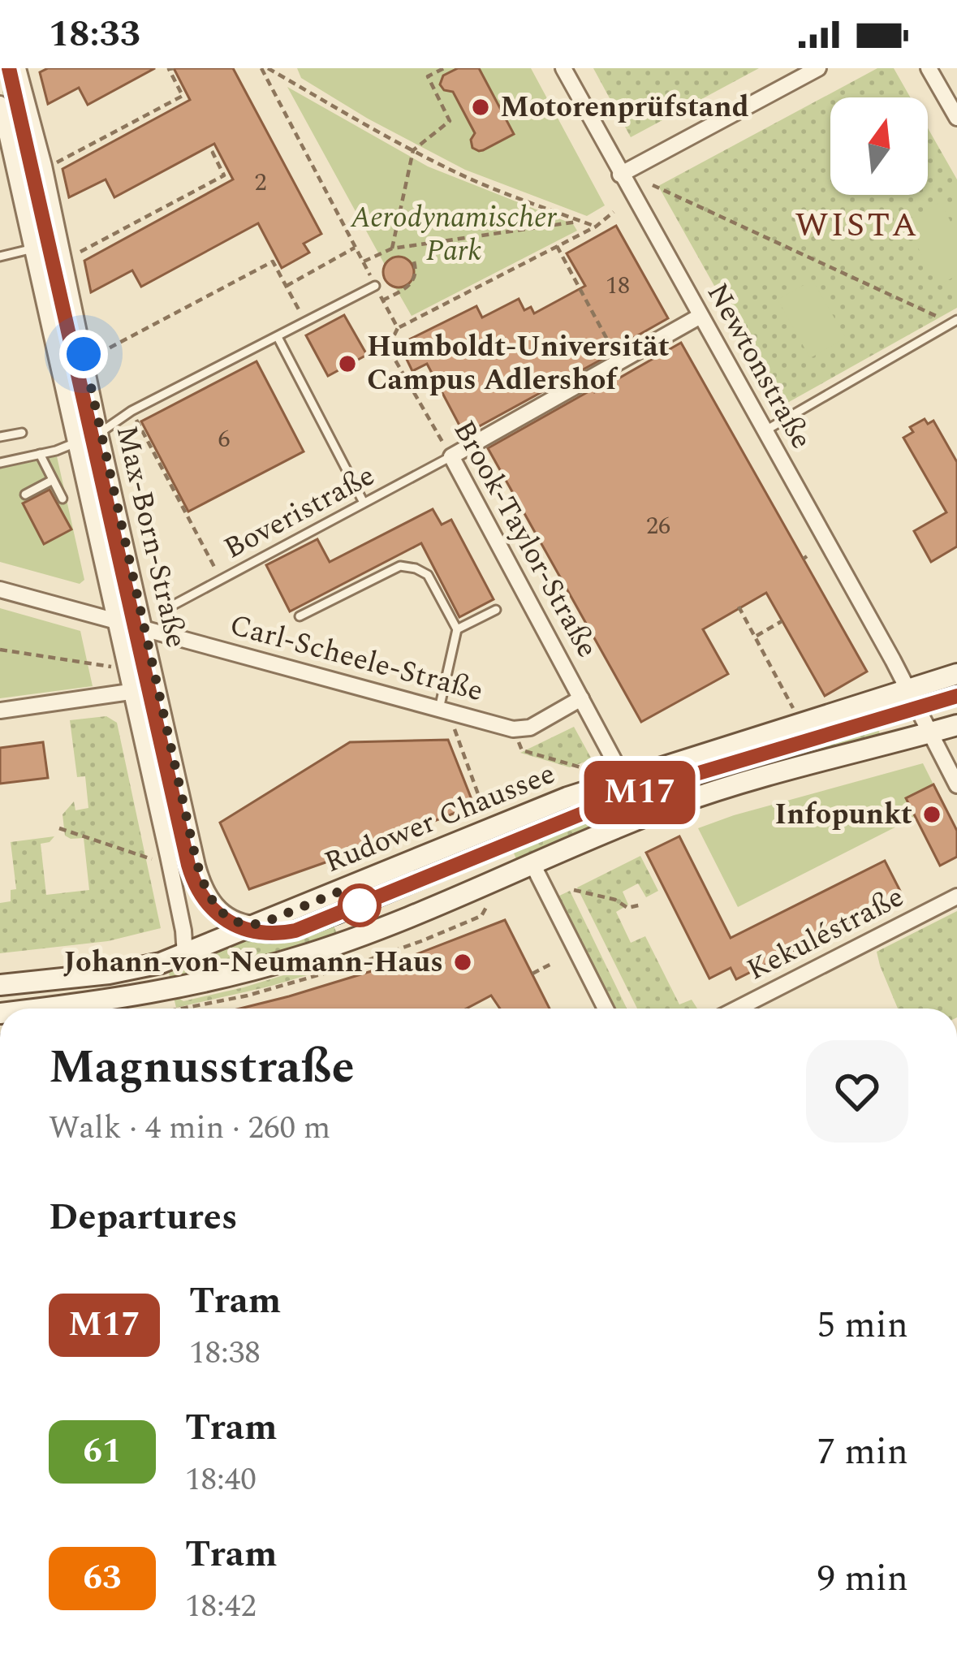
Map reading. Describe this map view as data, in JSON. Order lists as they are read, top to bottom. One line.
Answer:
{"streets":{"main road":["Rudower Chaussee"],"street":["Newtonstraße","Max-Born-Straße","Brook-Taylor-Straße","Carl-Scheele-Straße","Kekuléstraße"],"lane":["Boveristraße"]},"crossings":[["Newtonstraße","Rudower Chaussee"],["Boveristraße","Brook-Taylor-Straße"],["Max-Born-Straße","Carl-Scheele-Straße"],["Max-Born-Straße","Rudower Chaussee"],["Brook-Taylor-Straße","Carl-Scheele-Straße"],["Brook-Taylor-Straße","Rudower Chaussee"]],"districts":["WISTA"],"parks":["Aerodynamischer Park"],"places":["Motorenprüfstand","Humboldt-Universität Campus Adlershof","Infopunkt","Johann-von-Neumann-Haus"],"lines":["tram line M17"],"house_numbers":["2","18","6","26"],"north":"top","page":{"status":"18:33","on_map":"M17","heading":[["Magnusstraße","Walk · 4 min · 260 m"],"Departures"],"list":[{"mark":"M17","name":"Tram","note":"18:38","value":"5 min"},{"mark":"61","name":"Tram","note":"18:40","value":"7 min"},{"mark":"63","name":"Tram","note":"18:42","value":"9 min"}]}}
